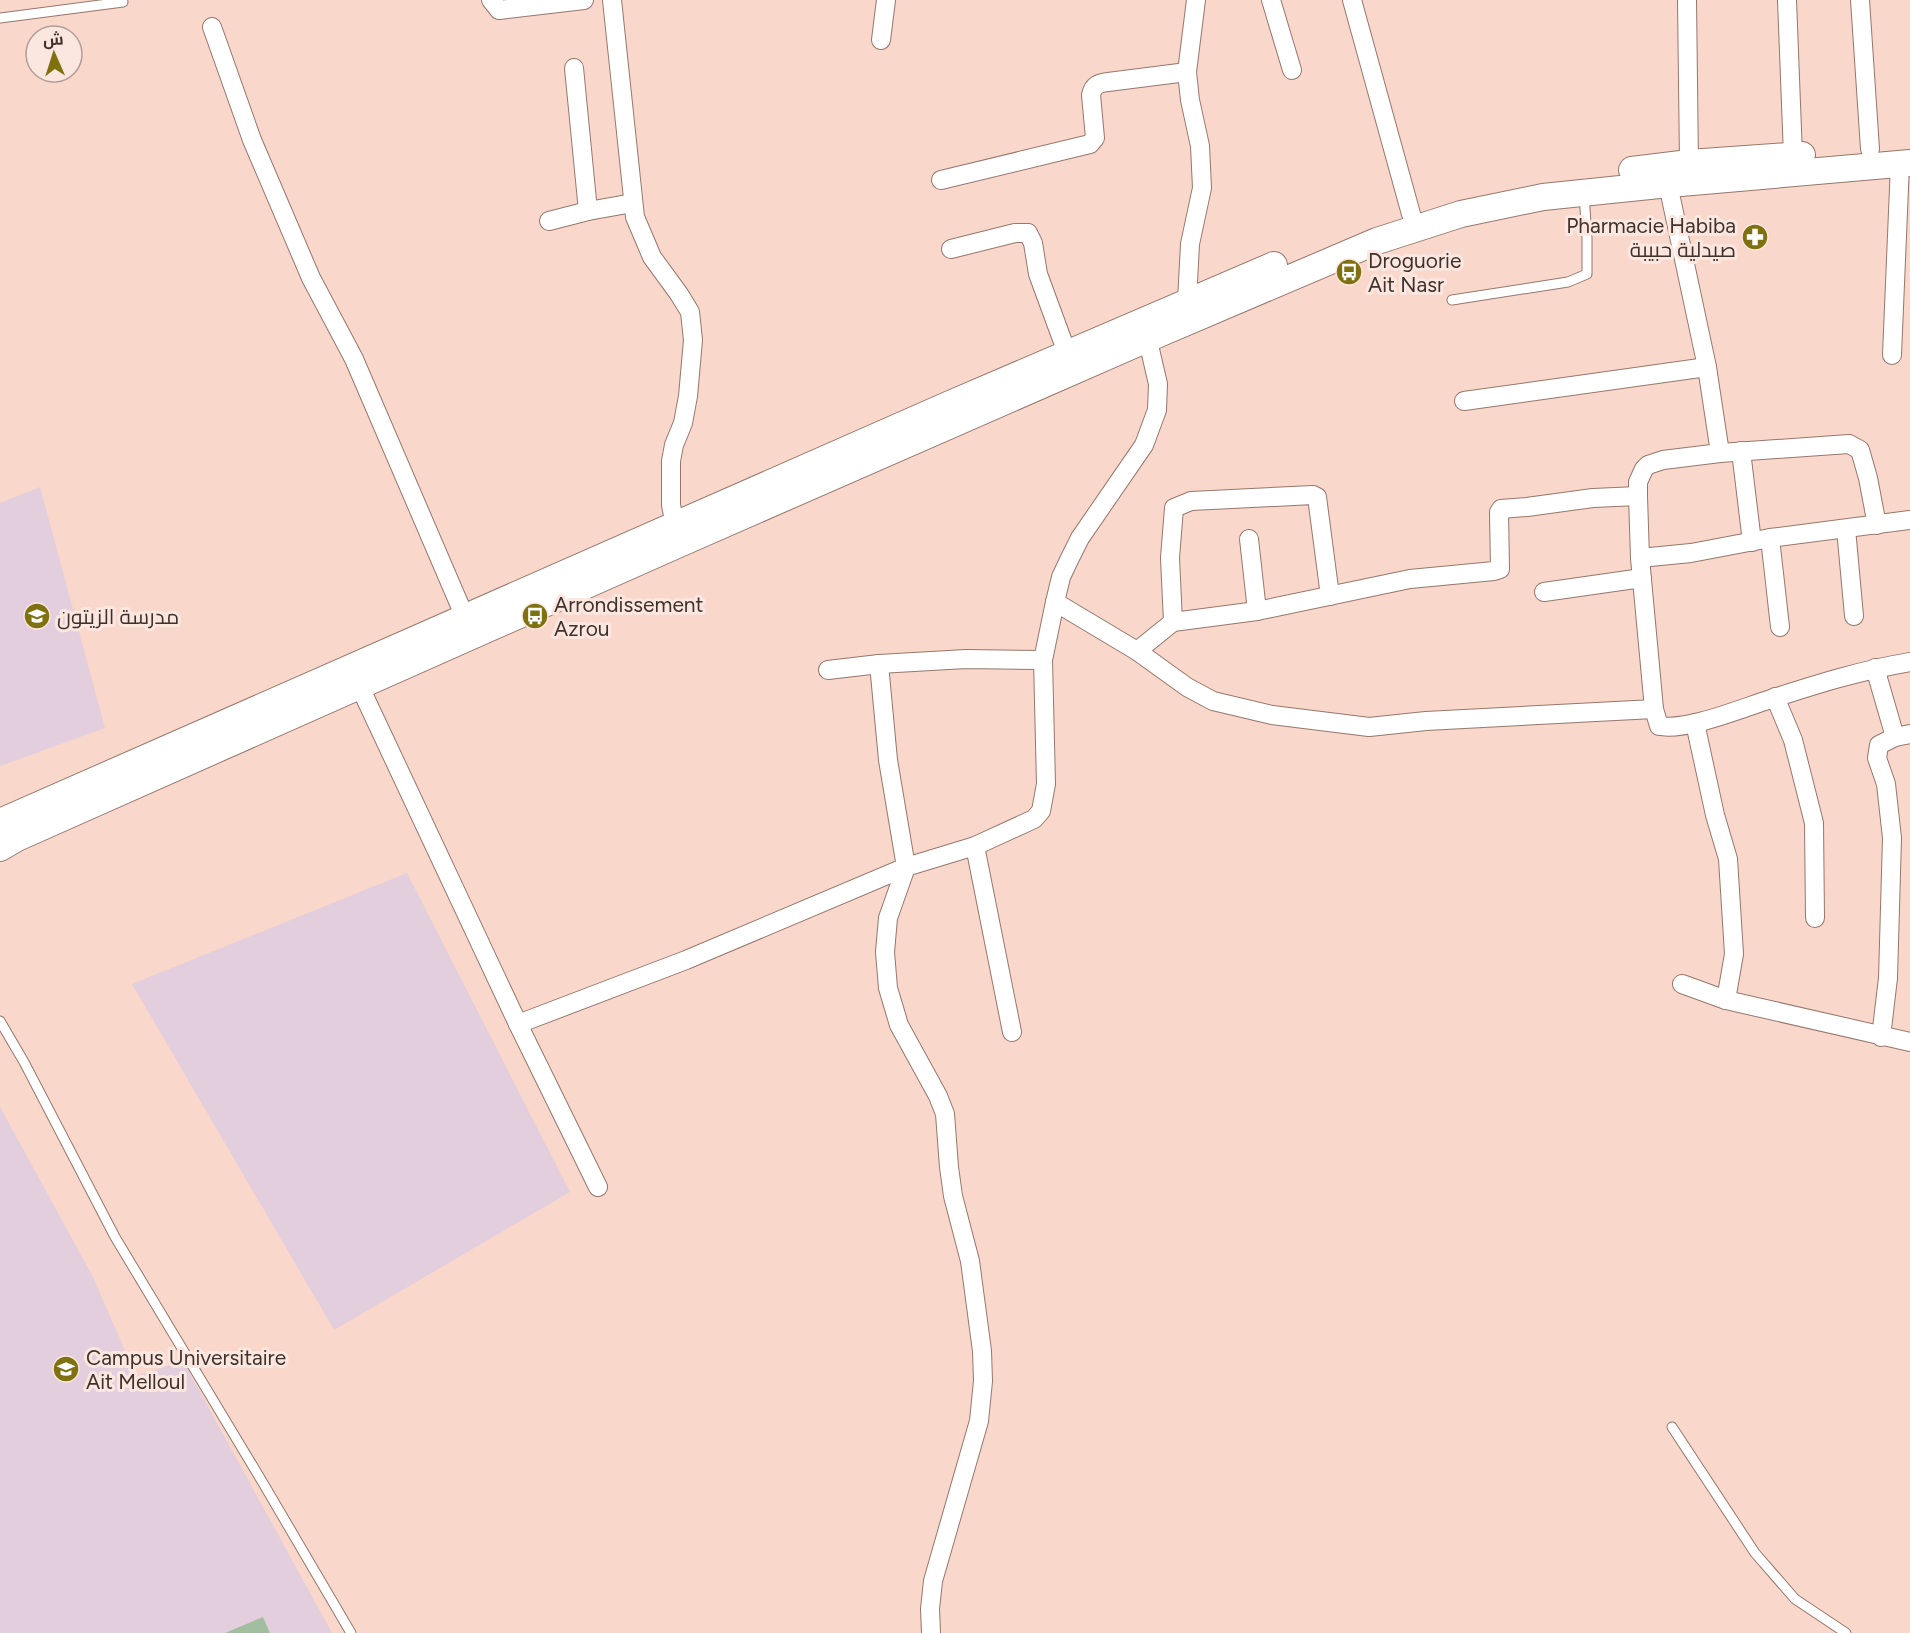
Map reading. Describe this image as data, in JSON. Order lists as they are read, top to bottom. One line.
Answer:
{"places":{"pharmacy":["Pharmacie Habiba صيدلية حبيبة"],"bus stop":["Droguorie Ait Nasr","Arrondissement Azrou"],"school or university":["مدرسة الزيتون","Campus Universitaire Ait Melloul"]},"north":"top"}
